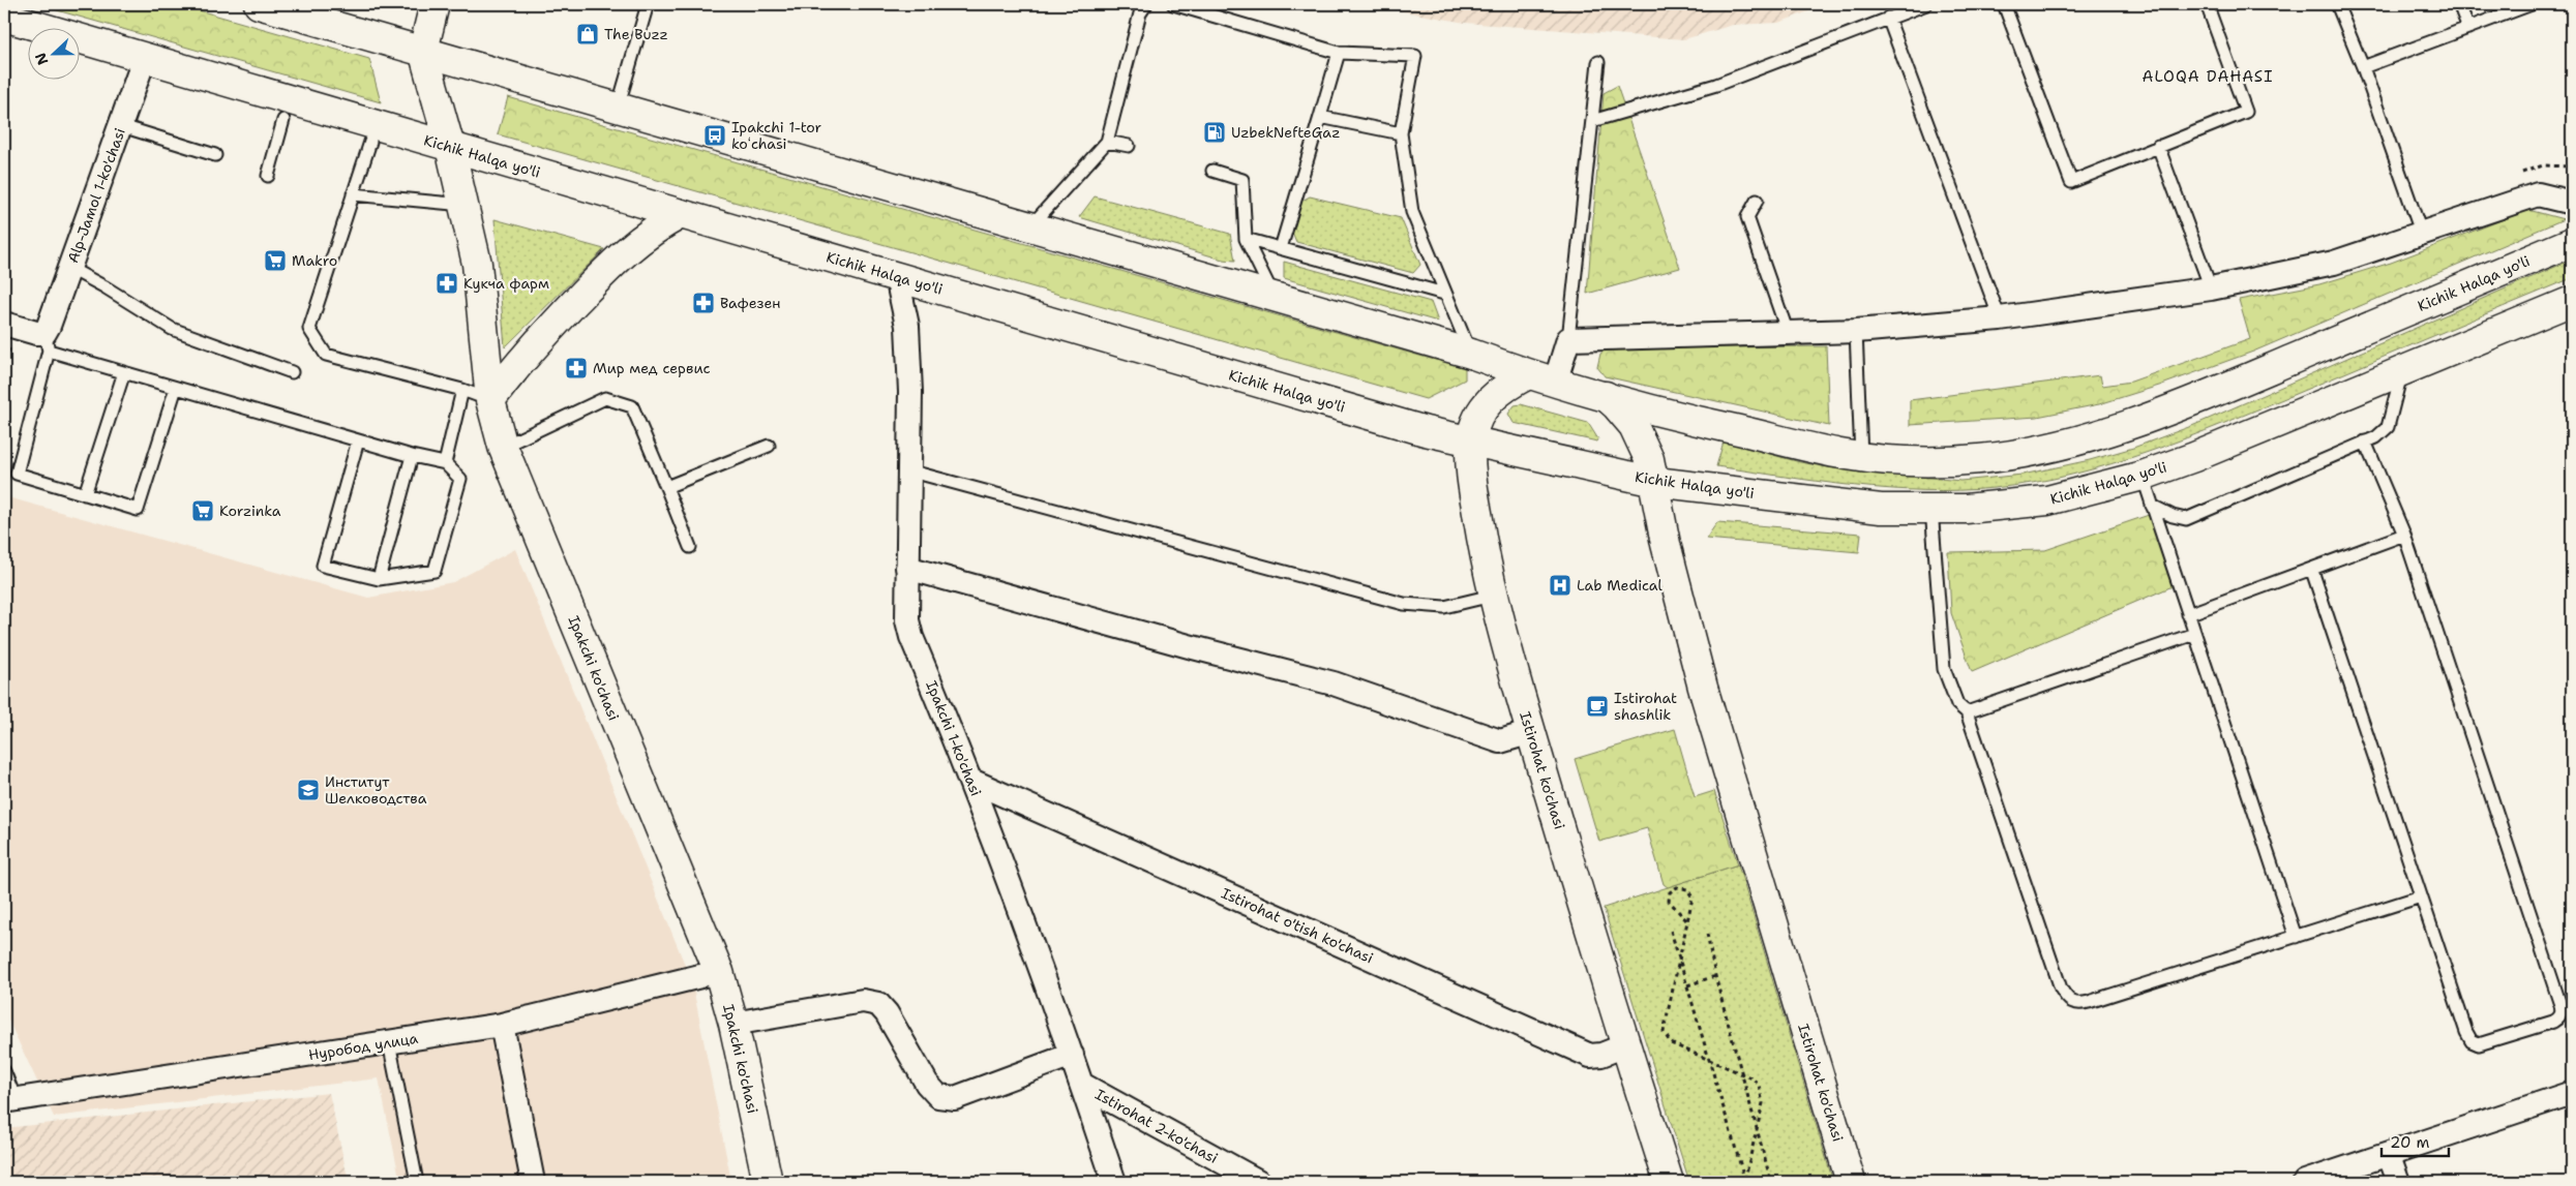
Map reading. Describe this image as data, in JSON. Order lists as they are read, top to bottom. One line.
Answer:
{"streets":{"main road":["Kichik Halqa yo'li","Ipakchi ko'chasi","Istirohat ko'chasi"],"street":["Alp-Jamol 1-ko'chasi","Ipakchi 1-ko'chasi","Istirohat o'tish ko'chasi","Нуробод улица","Istirohat 2-ko'chasi"]},"crossings":[["Kichik Halqa yo'li","Alp-Jamol 1-ko'chasi"],["Kichik Halqa yo'li","Ipakchi ko'chasi"],["Kichik Halqa yo'li","Ipakchi 1-ko'chasi"],["Kichik Halqa yo'li","Istirohat ko'chasi"],["Ipakchi ko'chasi","Нуробод улица"],["Ipakchi 1-ko'chasi","Istirohat o'tish ko'chasi"],["Ipakchi 1-ko'chasi","Istirohat 2-ko'chasi"],["Istirohat ko'chasi","Istirohat o'tish ko'chasi"]],"districts":["ALOQA DAHASI"],"places":{"shop":["The Buzz"],"fuel station":["UzbekNefteGaz"],"bus stop":["Ipakchi 1-tor koʻchasi"],"supermarket":["Makro","Korzinka"],"pharmacy":["Кукча фарм","Вафезен","Мир мед сервис"],"hospital":["Lab Medical"],"cafe":["Istirohat shashlik"],"school or university":["Институт Шелководства"]},"scale_bar":"20 m","north":"left"}
